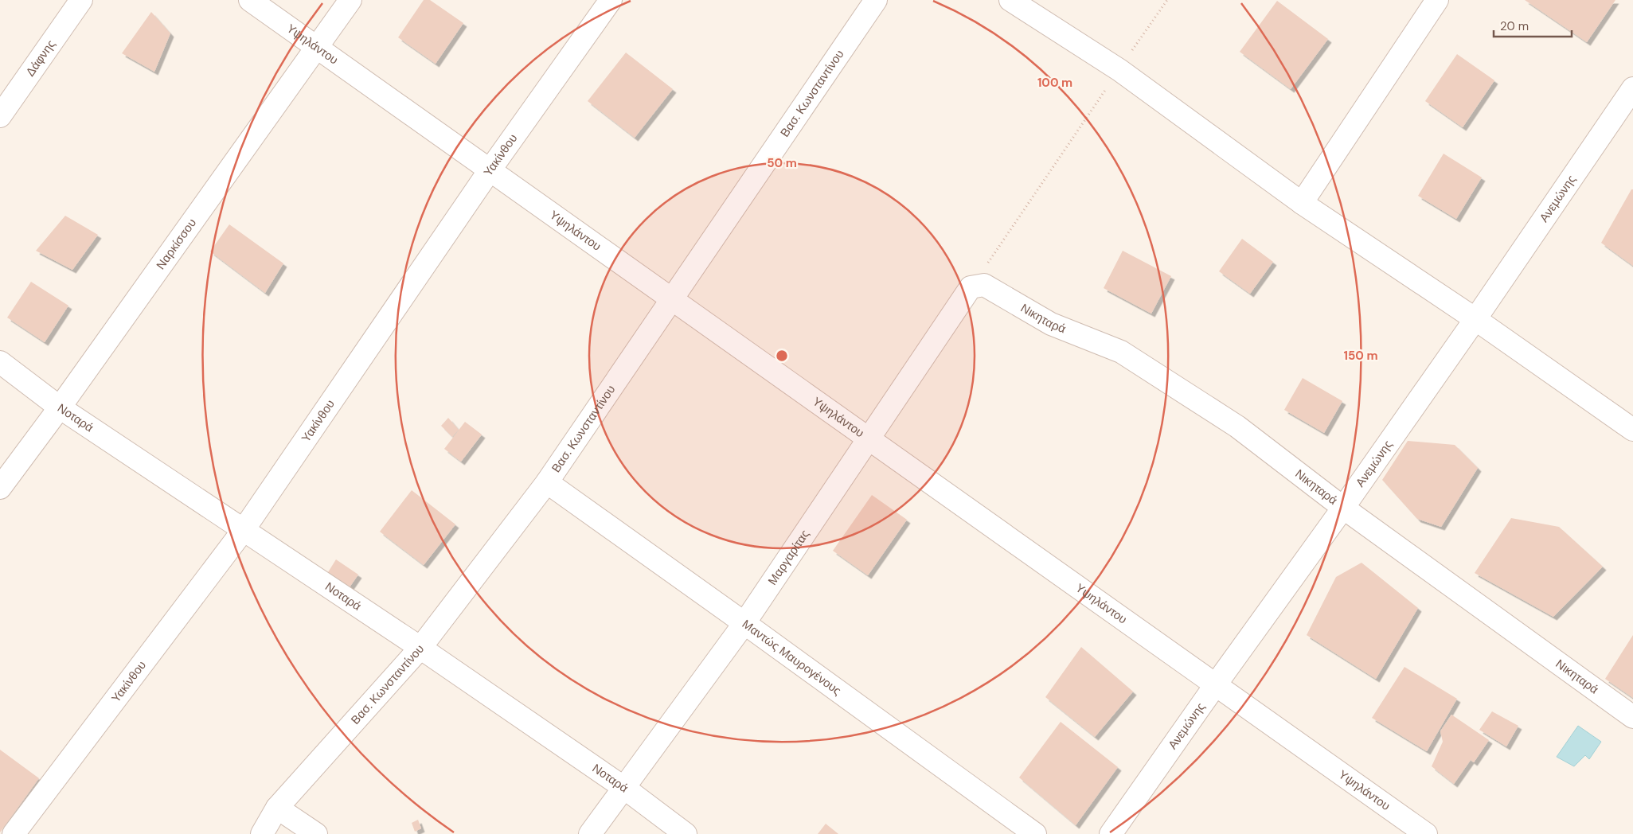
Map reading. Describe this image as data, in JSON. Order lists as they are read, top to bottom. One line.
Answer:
{"streets":{"street":["Υψηλάντου","Δάφνης","Βασ. Κωνσταντίνου","Υακίνθου","Ανεμώνης","Ναρκίσσου","Νικηταρά","Νοταρά","Μαργαρίτας","Μαντώς Μαυρογένους"]},"crossings":[["Υψηλάντου","Βασ. Κωνσταντίνου"],["Υψηλάντου","Υακίνθου"],["Υψηλάντου","Ανεμώνης"],["Υψηλάντου","Ναρκίσσου"],["Υψηλάντου","Μαργαρίτας"],["Βασ. Κωνσταντίνου","Νοταρά"],["Βασ. Κωνσταντίνου","Μαντώς Μαυρογένους"],["Υακίνθου","Νοταρά"],["Ανεμώνης","Νικηταρά"],["Ναρκίσσου","Νοταρά"],["Νικηταρά","Μαργαρίτας"],["Νοταρά","Μαργαρίτας"],["Μαργαρίτας","Μαντώς Μαυρογένους"]],"scale_bar":"20 m","rings":["100 m","50 m","150 m"]}
